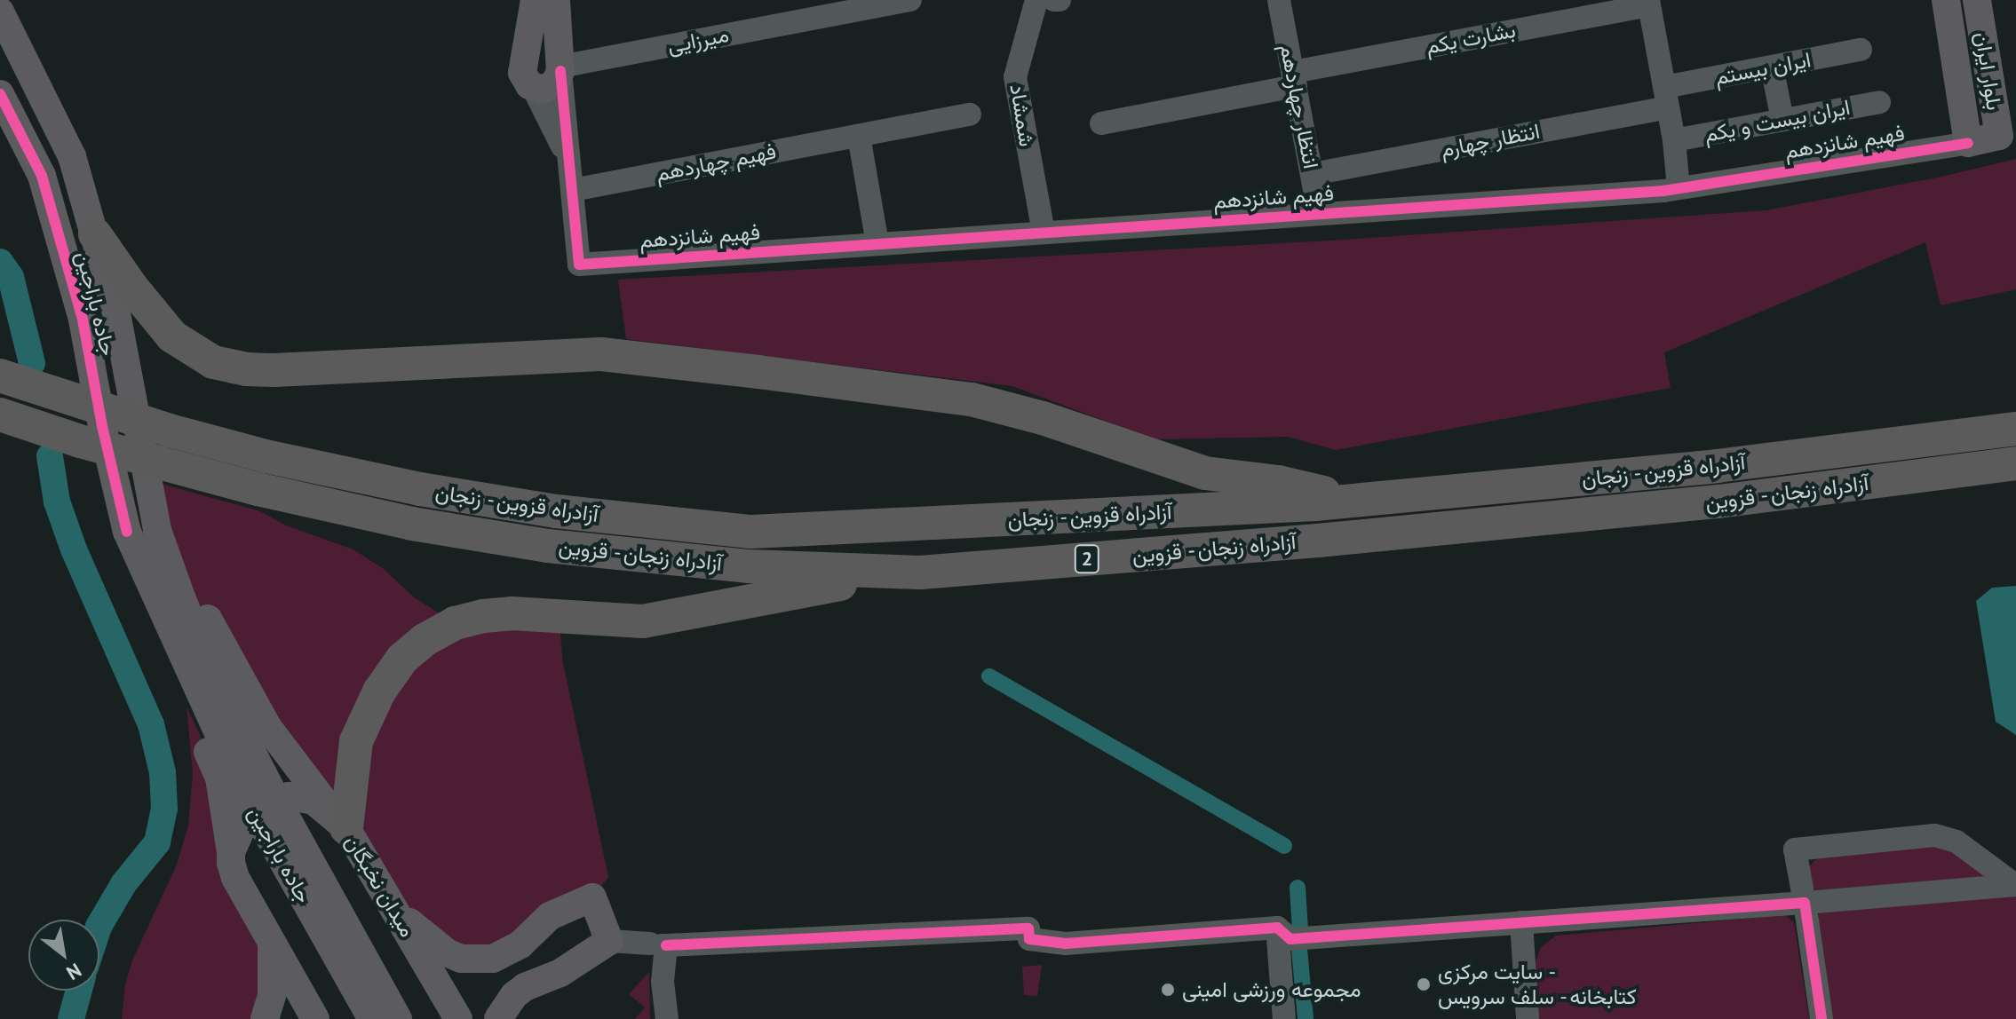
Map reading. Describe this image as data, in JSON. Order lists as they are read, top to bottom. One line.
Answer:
{"streets":{"highway":["آزادراه قزوین - زنجان","آزادراه زنجان - قزوین","2"],"main road":["بلوار ایران","جاده باراجین","میدان نخبگان"],"street":["بشارت یکم","میرزایی","ایران بیستم","انتظار چهاردهم","شمشاد","ایران بیست و یکم","انتظار چهارم","فهیم شانزدهم","فهیم چهاردهم"]},"crossings":[["بشارت یکم","انتظار چهاردهم"],["ایران بیستم","انتظار چهارم"],["بلوار ایران","فهیم شانزدهم"],["انتظار چهاردهم","انتظار چهارم"],["انتظار چهاردهم","فهیم شانزدهم"],["شمشاد","فهیم شانزدهم"],["فهیم شانزدهم","فهیم چهاردهم"],["جاده باراجین","میدان نخبگان"]],"places":["سایت مرکزی - کتابخانه - سلف سرویس","مجموعه ورزشی امینی"],"north":"bottom right"}
